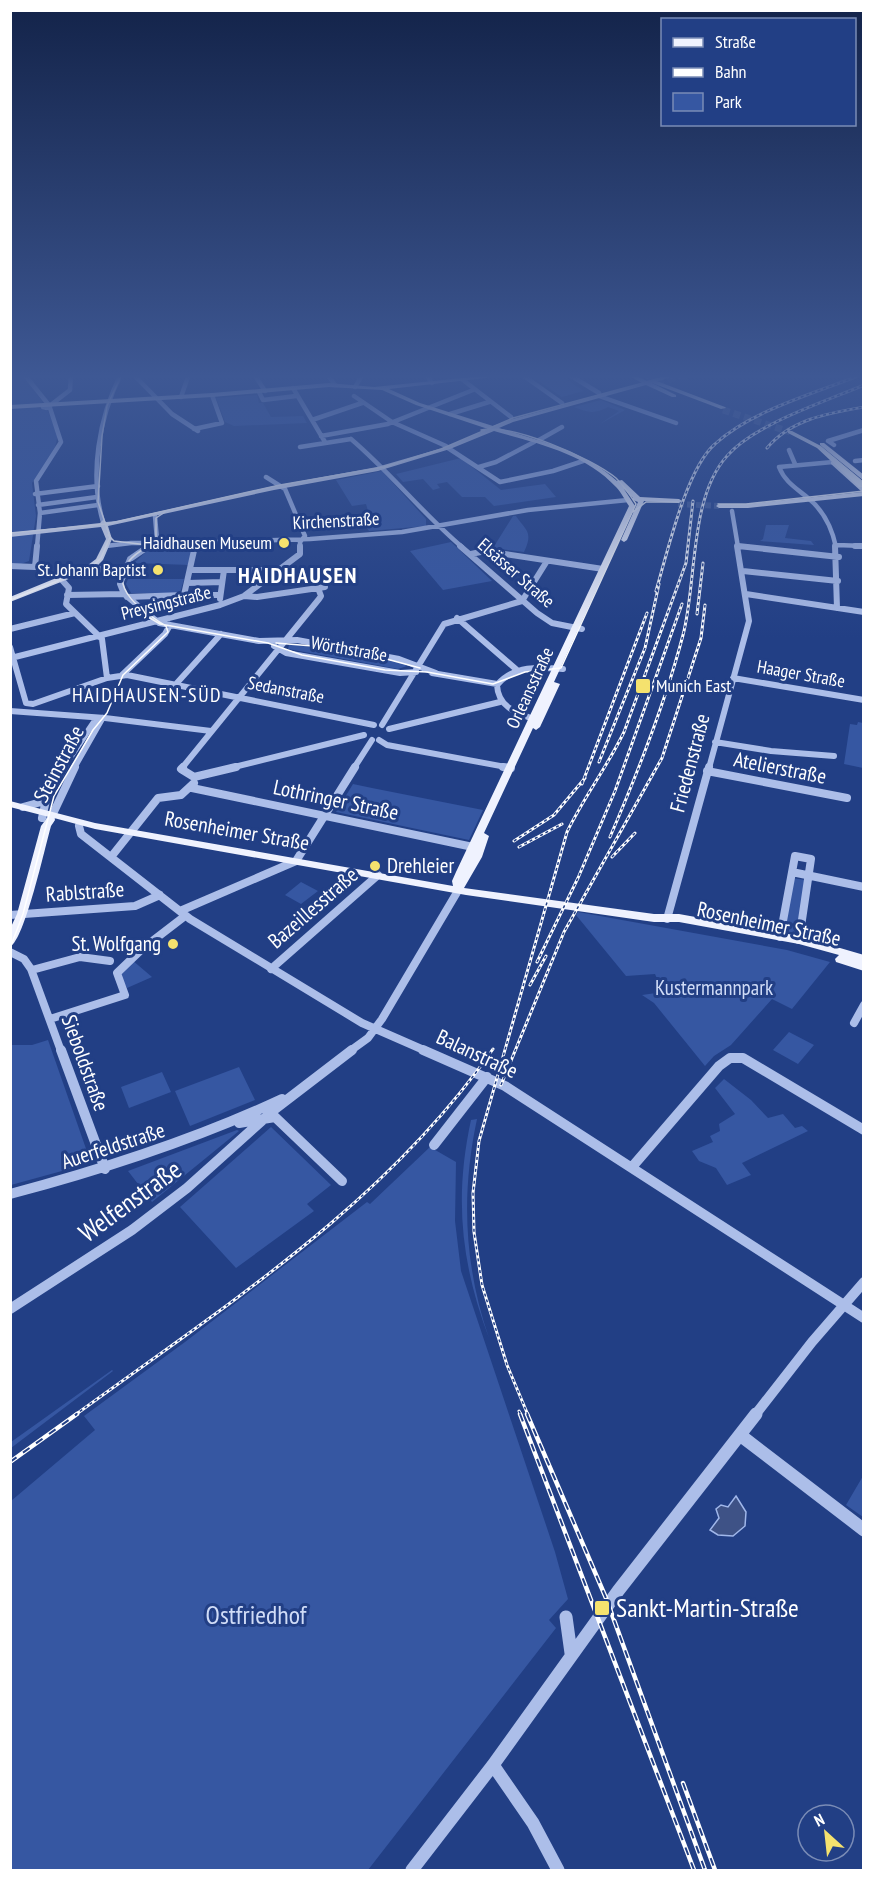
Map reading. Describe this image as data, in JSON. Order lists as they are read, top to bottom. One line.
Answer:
{"streets":{"main road":["Orleansstraße","Rosenheimer Straße"],"street":["Kirchenstraße","Elsässer Straße","Preysingstraße","Wörthstraße","Haager Straße","Sedanstraße","Friedenstraße","Steinstraße","Atelierstraße","Lothringer Straße","Rablstraße","Bazeillesstraße","Balanstraße","Sieboldstraße","Auerfeldstraße","Welfenstraße"]},"crossings":[["Kirchenstraße","Elsässer Straße"],["Kirchenstraße","Orleansstraße"],["Elsässer Straße","Orleansstraße"],["Preysingstraße","Wörthstraße"],["Haager Straße","Friedenstraße"],["Orleansstraße","Lothringer Straße"],["Orleansstraße","Rosenheimer Straße"],["Orleansstraße","Balanstraße"],["Orleansstraße","Auerfeldstraße"],["Friedenstraße","Atelierstraße"],["Friedenstraße","Rosenheimer Straße"],["Steinstraße","Rosenheimer Straße"],["Rosenheimer Straße","Bazeillesstraße"],["Rablstraße","Balanstraße"],["Bazeillesstraße","Balanstraße"],["Balanstraße","Auerfeldstraße"],["Sieboldstraße","Auerfeldstraße"],["Auerfeldstraße","Welfenstraße"]],"districts":["HAIDHAUSEN","HAIDHAUSEN-SÜD"],"parks":["Kustermannpark","Ostfriedhof"],"places":{"other":["Haidhausen Museum","St. Johann Baptist","Drehleier","St. Wolfgang"],"transit":["Munich East","Sankt-Martin-Straße"]},"legend":["Straße","Bahn","Park"],"north":"top left"}
